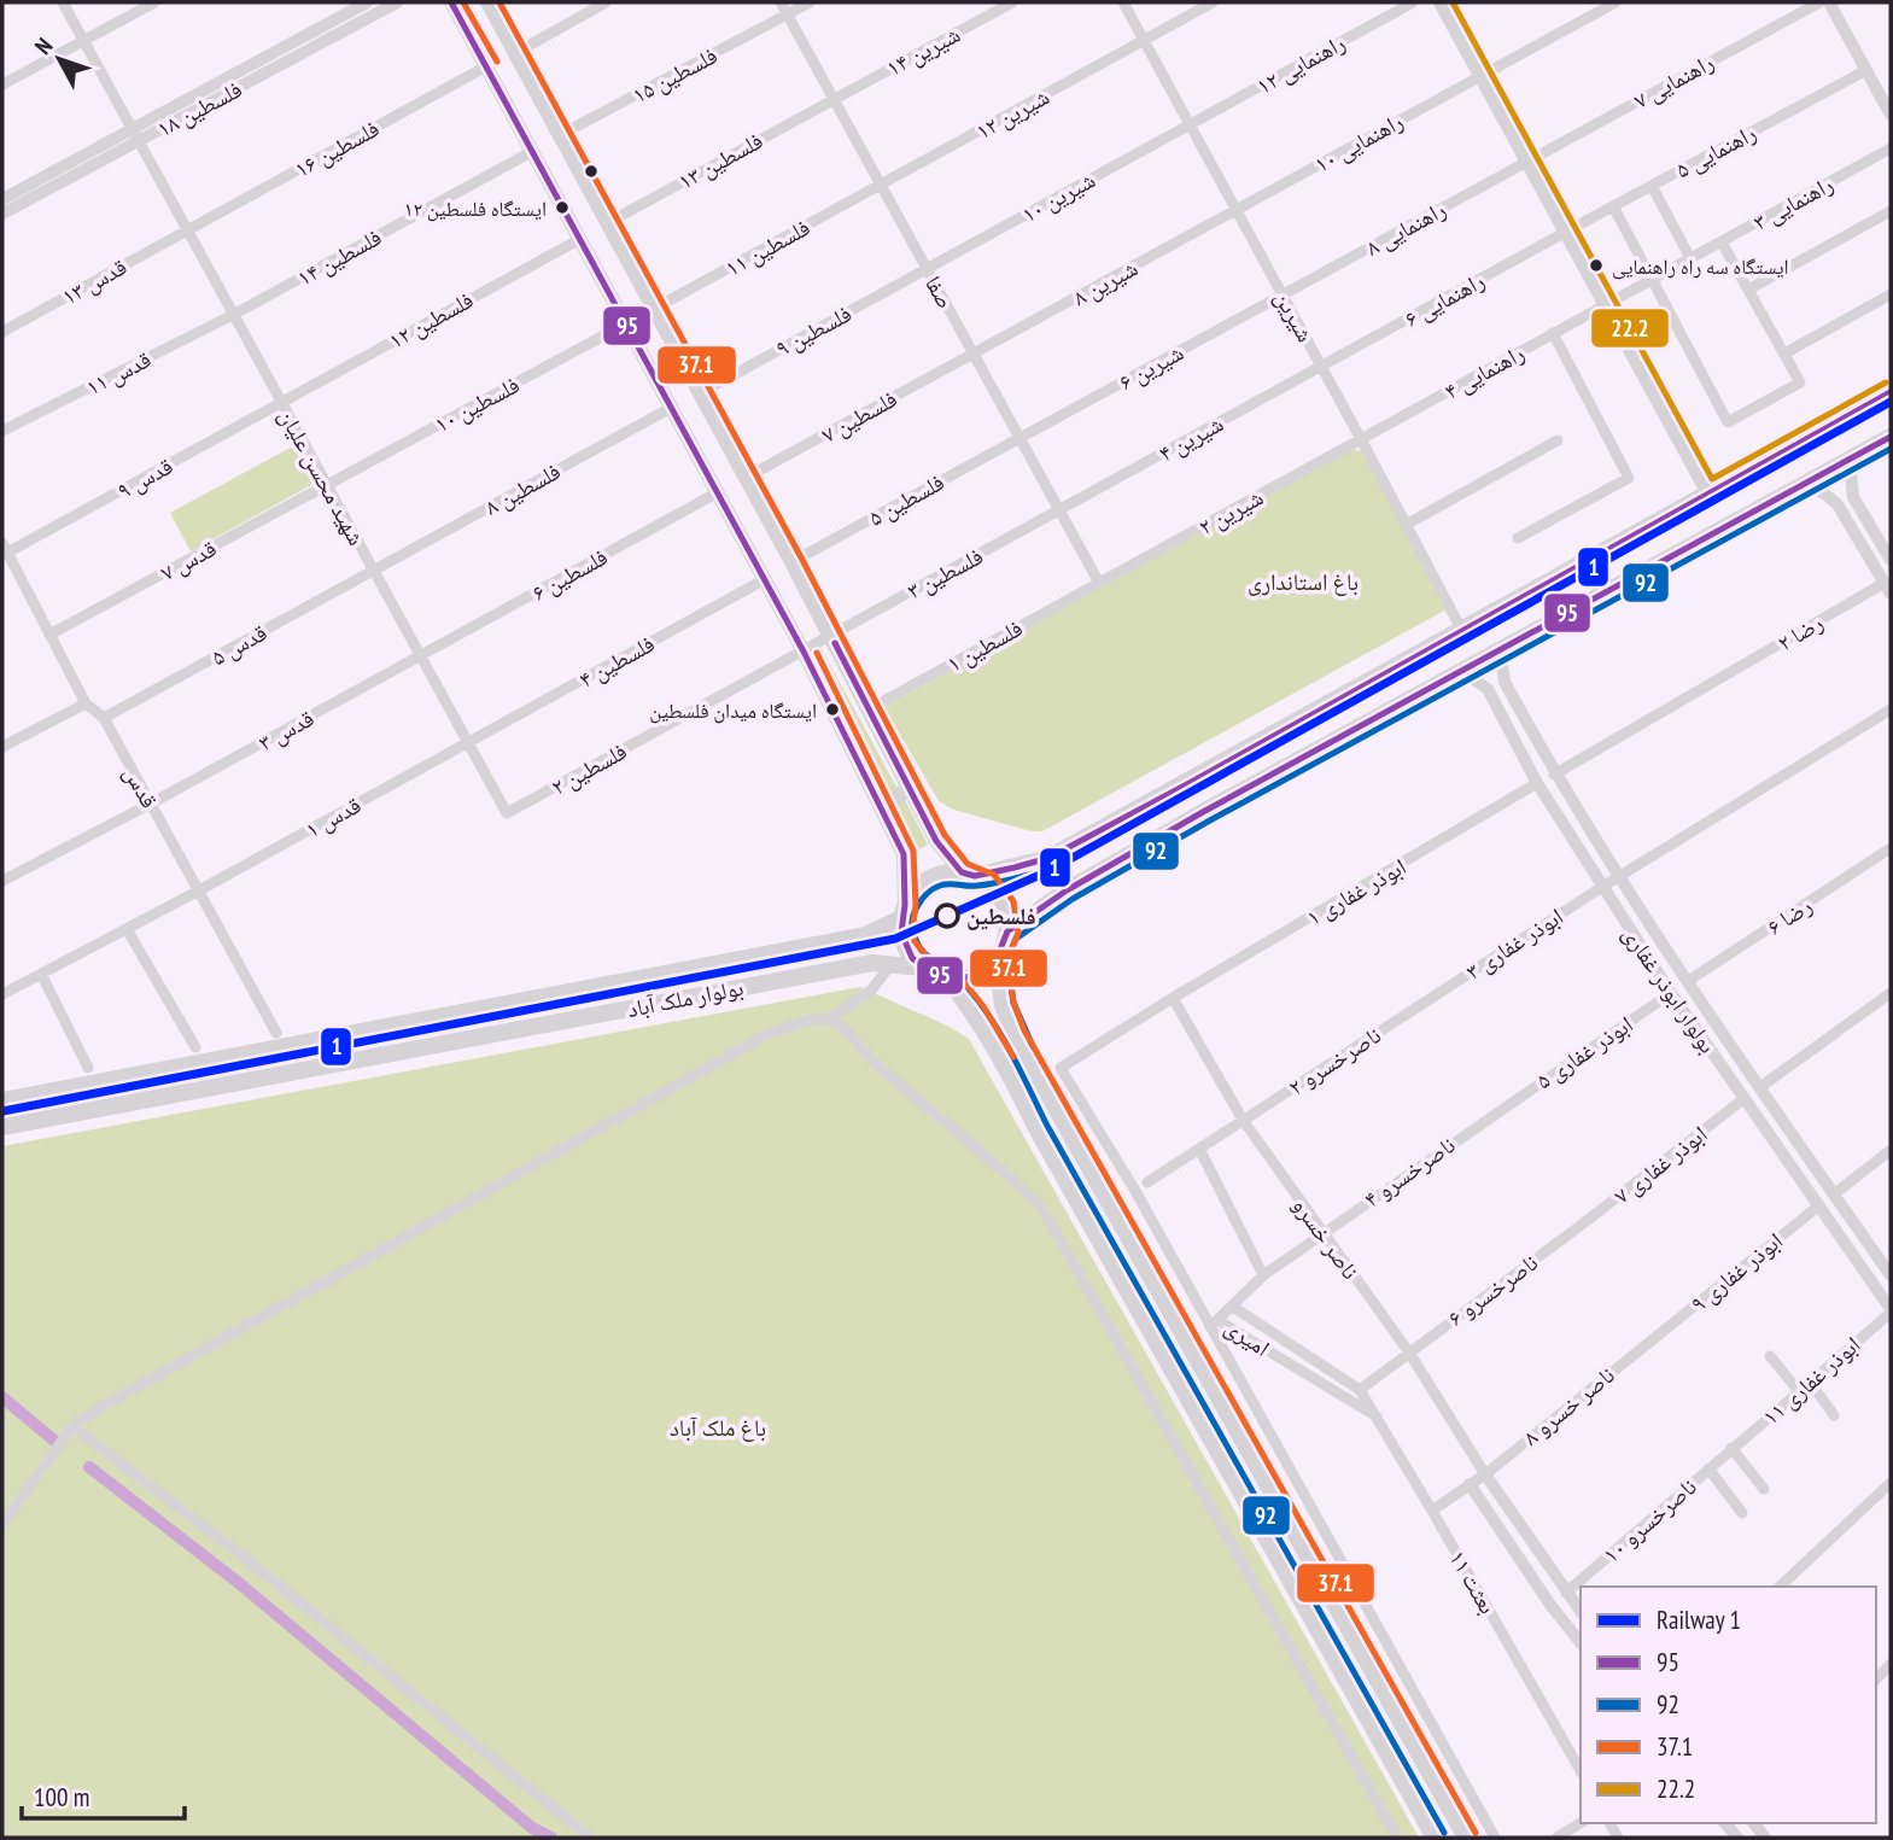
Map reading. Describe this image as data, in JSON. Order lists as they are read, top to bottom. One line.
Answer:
{"streets":{"main road":["بولوار ملک آباد"],"street":["شیرین ۱۴","راهنمایی ۱۲","فلسطین ۱۵","راهنمایی ۷","فلسطین ۱۸","شیرین ۱۲","راهنمایی ۱۰","فلسطین ۱۶","راهنمایی ۵","فلسطین ۱۳","شیرین ۱۰","راهنمایی ۳","راهنمایی ۸","فلسطین ۱۱","فلسطین ۱۴","قدس ۱۳","شیرین ۸","صفا","راهنمایی ۶","شیرین","فلسطین ۱۲","فلسطین ۹","شیرین ۶","راهنمایی ۴","قدس ۱۱","فلسطین ۱۰","فلسطین ۷","شیرین ۴","شهید محسن علیان","قدس ۹","فلسطین ۸","فلسطین ۵","شیرین ۲","قدس ۷","فلسطین ۳","فلسطین ۶","رضا ۲","قدس ۵","فلسطین ۱","فلسطین ۴","قدس ۳","فلسطین ۲","قدس","قدس ۱","ابوذر غفاری ۱","رضا ۶","ابوذر غفاری ۳","بولوار ابوذر غفاری","ابوذر غفاری ۵","ناصرخسرو ۲","ابوذر غفاری ۷","ناصرخسرو ۴","ناصر خسرو","ابوذر غفاری ۹","ناصرخسرو ۶","امیری","ابوذر غفاری ۱۱","ناصر خسرو ۸","ناصرخسرو ۱۰","بعثت ۱۱"]},"crossings":[["شیرین ۱۴","فلسطین ۱۳"],["شیرین ۱۴","صفا"],["راهنمایی ۱۲","شیرین ۱۰"],["راهنمایی ۱۲","شیرین"],["فلسطین ۱۵","صفا"],["راهنمایی ۷","راهنمایی ۸"],["فلسطین ۱۸","شهید محسن علیان"],["شیرین ۱۲","فلسطین ۱۱"],["شیرین ۱۲","صفا"],["شیرین ۱۲","شیرین"],["راهنمایی ۱۰","شیرین ۸"],["راهنمایی ۱۰","شیرین"],["فلسطین ۱۶","قدس ۱۳"],["فلسطین ۱۶","شهید محسن علیان"],["راهنمایی ۵","راهنمایی ۶"],["فلسطین ۱۳","صفا"],["شیرین ۱۰","صفا"],["شیرین ۱۰","شیرین"],["شیرین ۱۰","فلسطین ۹"],["راهنمایی ۳","راهنمایی ۴"],["راهنمایی ۸","شیرین"],["راهنمایی ۸","شیرین ۶"],["فلسطین ۱۱","صفا"],["فلسطین ۱۴","قدس ۱۱"],["فلسطین ۱۴","شهید محسن علیان"],["قدس ۱۳","شهید محسن علیان"],["شیرین ۸","صفا"],["شیرین ۸","شیرین"],["شیرین ۸","فلسطین ۷"],["صفا","فلسطین ۹"],["صفا","شیرین ۶"],["صفا","فلسطین ۷"],["صفا","شیرین ۴"],["صفا","فلسطین ۵"],["صفا","شیرین ۲"],["صفا","فلسطین ۳"],["صفا","فلسطین ۱"],["راهنمایی ۶","شیرین"],["راهنمایی ۶","شیرین ۴"],["شیرین","شیرین ۶"],["شیرین","راهنمایی ۴"],["شیرین","شیرین ۴"],["شیرین","شیرین ۲"],["فلسطین ۱۲","شهید محسن علیان"],["فلسطین ۱۲","قدس ۹"],["شیرین ۶","فلسطین ۵"],["راهنمایی ۴","شیرین ۲"],["قدس ۱۱","شهید محسن علیان"],["فلسطین ۱۰","شهید محسن علیان"],["فلسطین ۱۰","قدس ۷"],["شیرین ۴","فلسطین ۳"],["شهید محسن علیان","قدس ۹"],["شهید محسن علیان","فلسطین ۸"],["شهید محسن علیان","قدس ۷"],["شهید محسن علیان","فلسطین ۶"],["شهید محسن علیان","قدس ۵"],["شهید محسن علیان","فلسطین ۴"],["شهید محسن علیان","قدس ۳"],["شهید محسن علیان","فلسطین ۲"],["شهید محسن علیان","قدس ۱"],["قدس ۹","قدس"],["فلسطین ۸","قدس ۵"],["شیرین ۲","فلسطین ۱"],["قدس ۷","قدس"],["فلسطین ۳","فلسطین ۲"],["فلسطین ۶","قدس ۳"],["رضا ۲","بولوار ابوذر غفاری"],["قدس ۵","قدس"],["فلسطین ۴","قدس ۱"],["قدس ۳","قدس"],["قدس","قدس ۱"],["ابوذر غفاری ۱","بولوار ابوذر غفاری"],["ابوذر غفاری ۱","ناصر خسرو"],["رضا ۶","بولوار ابوذر غفاری"],["ابوذر غفاری ۳","بولوار ابوذر غفاری"],["ابوذر غفاری ۳","ناصرخسرو ۲"],["بولوار ابوذر غفاری","ابوذر غفاری ۵"],["بولوار ابوذر غفاری","ابوذر غفاری ۷"],["بولوار ابوذر غفاری","ابوذر غفاری ۹"],["بولوار ابوذر غفاری","ابوذر غفاری ۱۱"],["ابوذر غفاری ۵","ناصرخسرو ۴"],["ناصرخسرو ۲","ناصر خسرو"],["ابوذر غفاری ۷","ناصرخسرو ۶"],["ناصرخسرو ۴","ناصر خسرو"],["ناصرخسرو ۴","امیری"],["ناصر خسرو","ناصرخسرو ۶"],["ناصر خسرو","ناصر خسرو ۸"],["ابوذر غفاری ۹","ناصر خسرو ۸"],["ناصرخسرو ۶","امیری"],["ناصرخسرو ۶","بعثت ۱۱"],["امیری","بعثت ۱۱"],["ابوذر غفاری ۱۱","ناصرخسرو ۱۰"],["ناصر خسرو ۸","بعثت ۱۱"]],"parks":["باغ استانداری","باغ ملک آباد"],"places":["ایستگاه فلسطین ۱۲","ایستگاه سه راه راهنمایی","ایستگاه میدان فلسطین","فلسطین"],"lines":["transit line 95","transit line 37.1","transit line 22.2","rail line 1","transit line 92"],"legend":["Railway 1","95","92","37.1","22.2"],"scale_bar":"100 m","north":"top left"}
